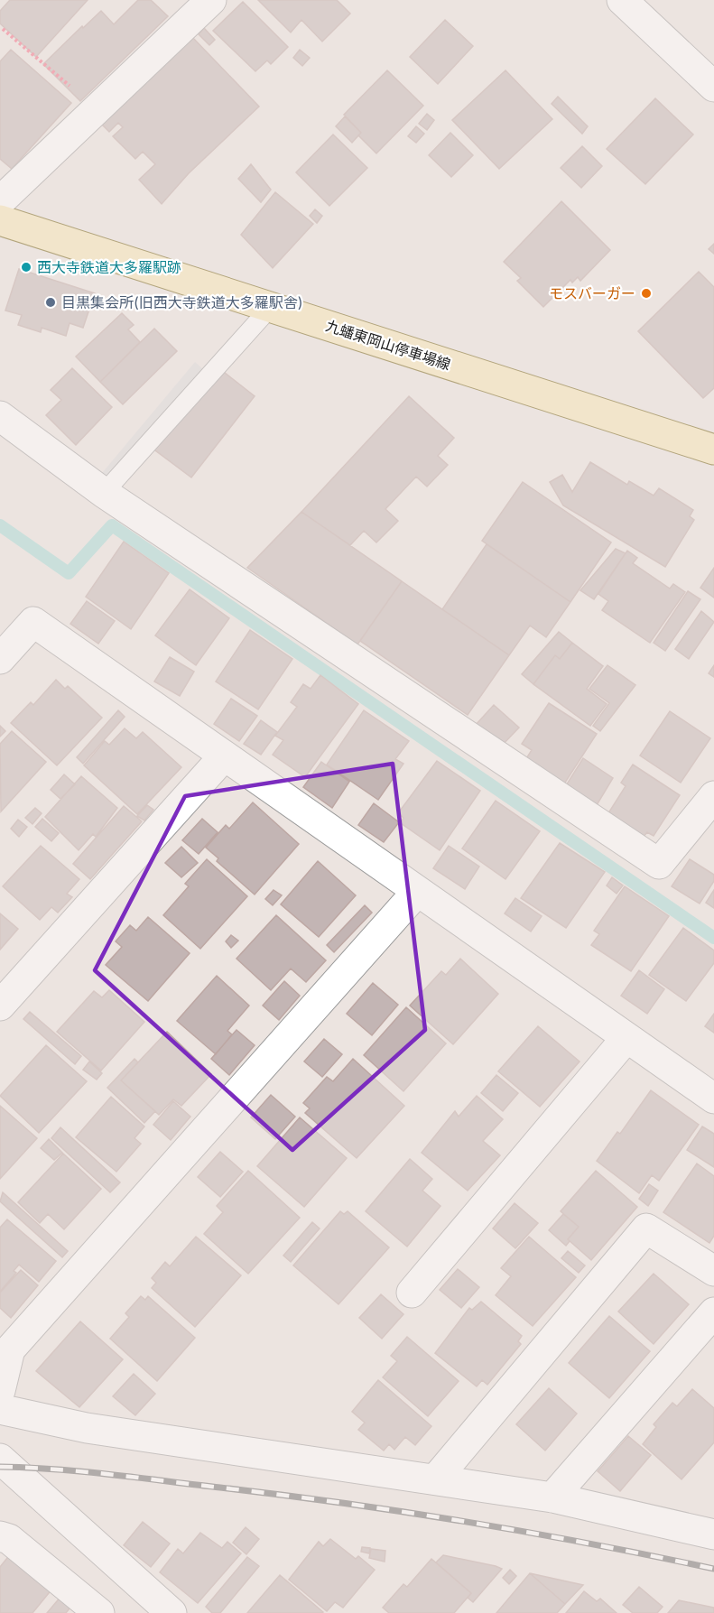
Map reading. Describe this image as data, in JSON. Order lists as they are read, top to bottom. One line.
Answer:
{"streets":{"main road":["九蟠東岡山停車場線"]},"places":["西大寺鉄道大多羅駅跡","モスバーガー","目黒集会所(旧西大寺鉄道大多羅駅舎)"]}
